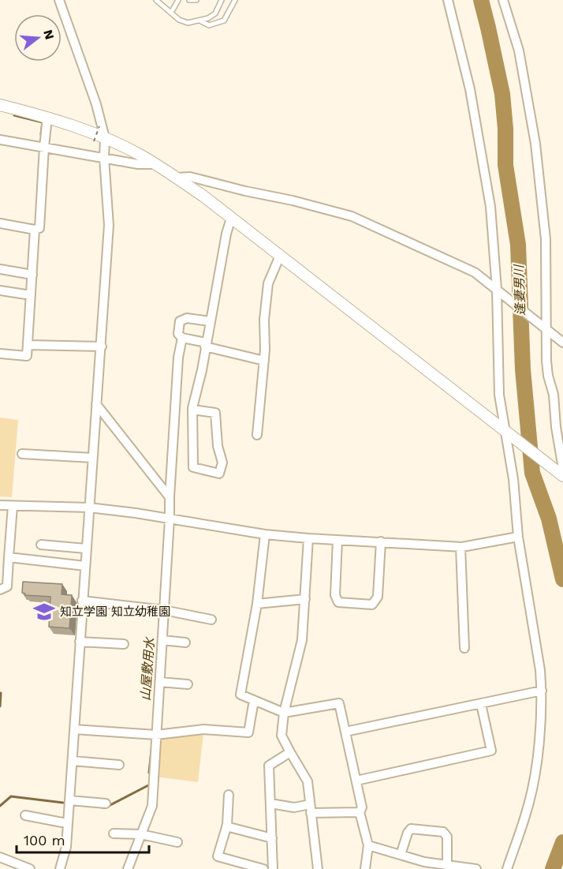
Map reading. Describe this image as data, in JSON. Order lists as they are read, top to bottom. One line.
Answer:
{"water":["逢妻男川","山屋敷用水"],"places":{"school or university":["知立学園 知立幼稚園"]},"scale_bar":"100 m","north":"right"}
